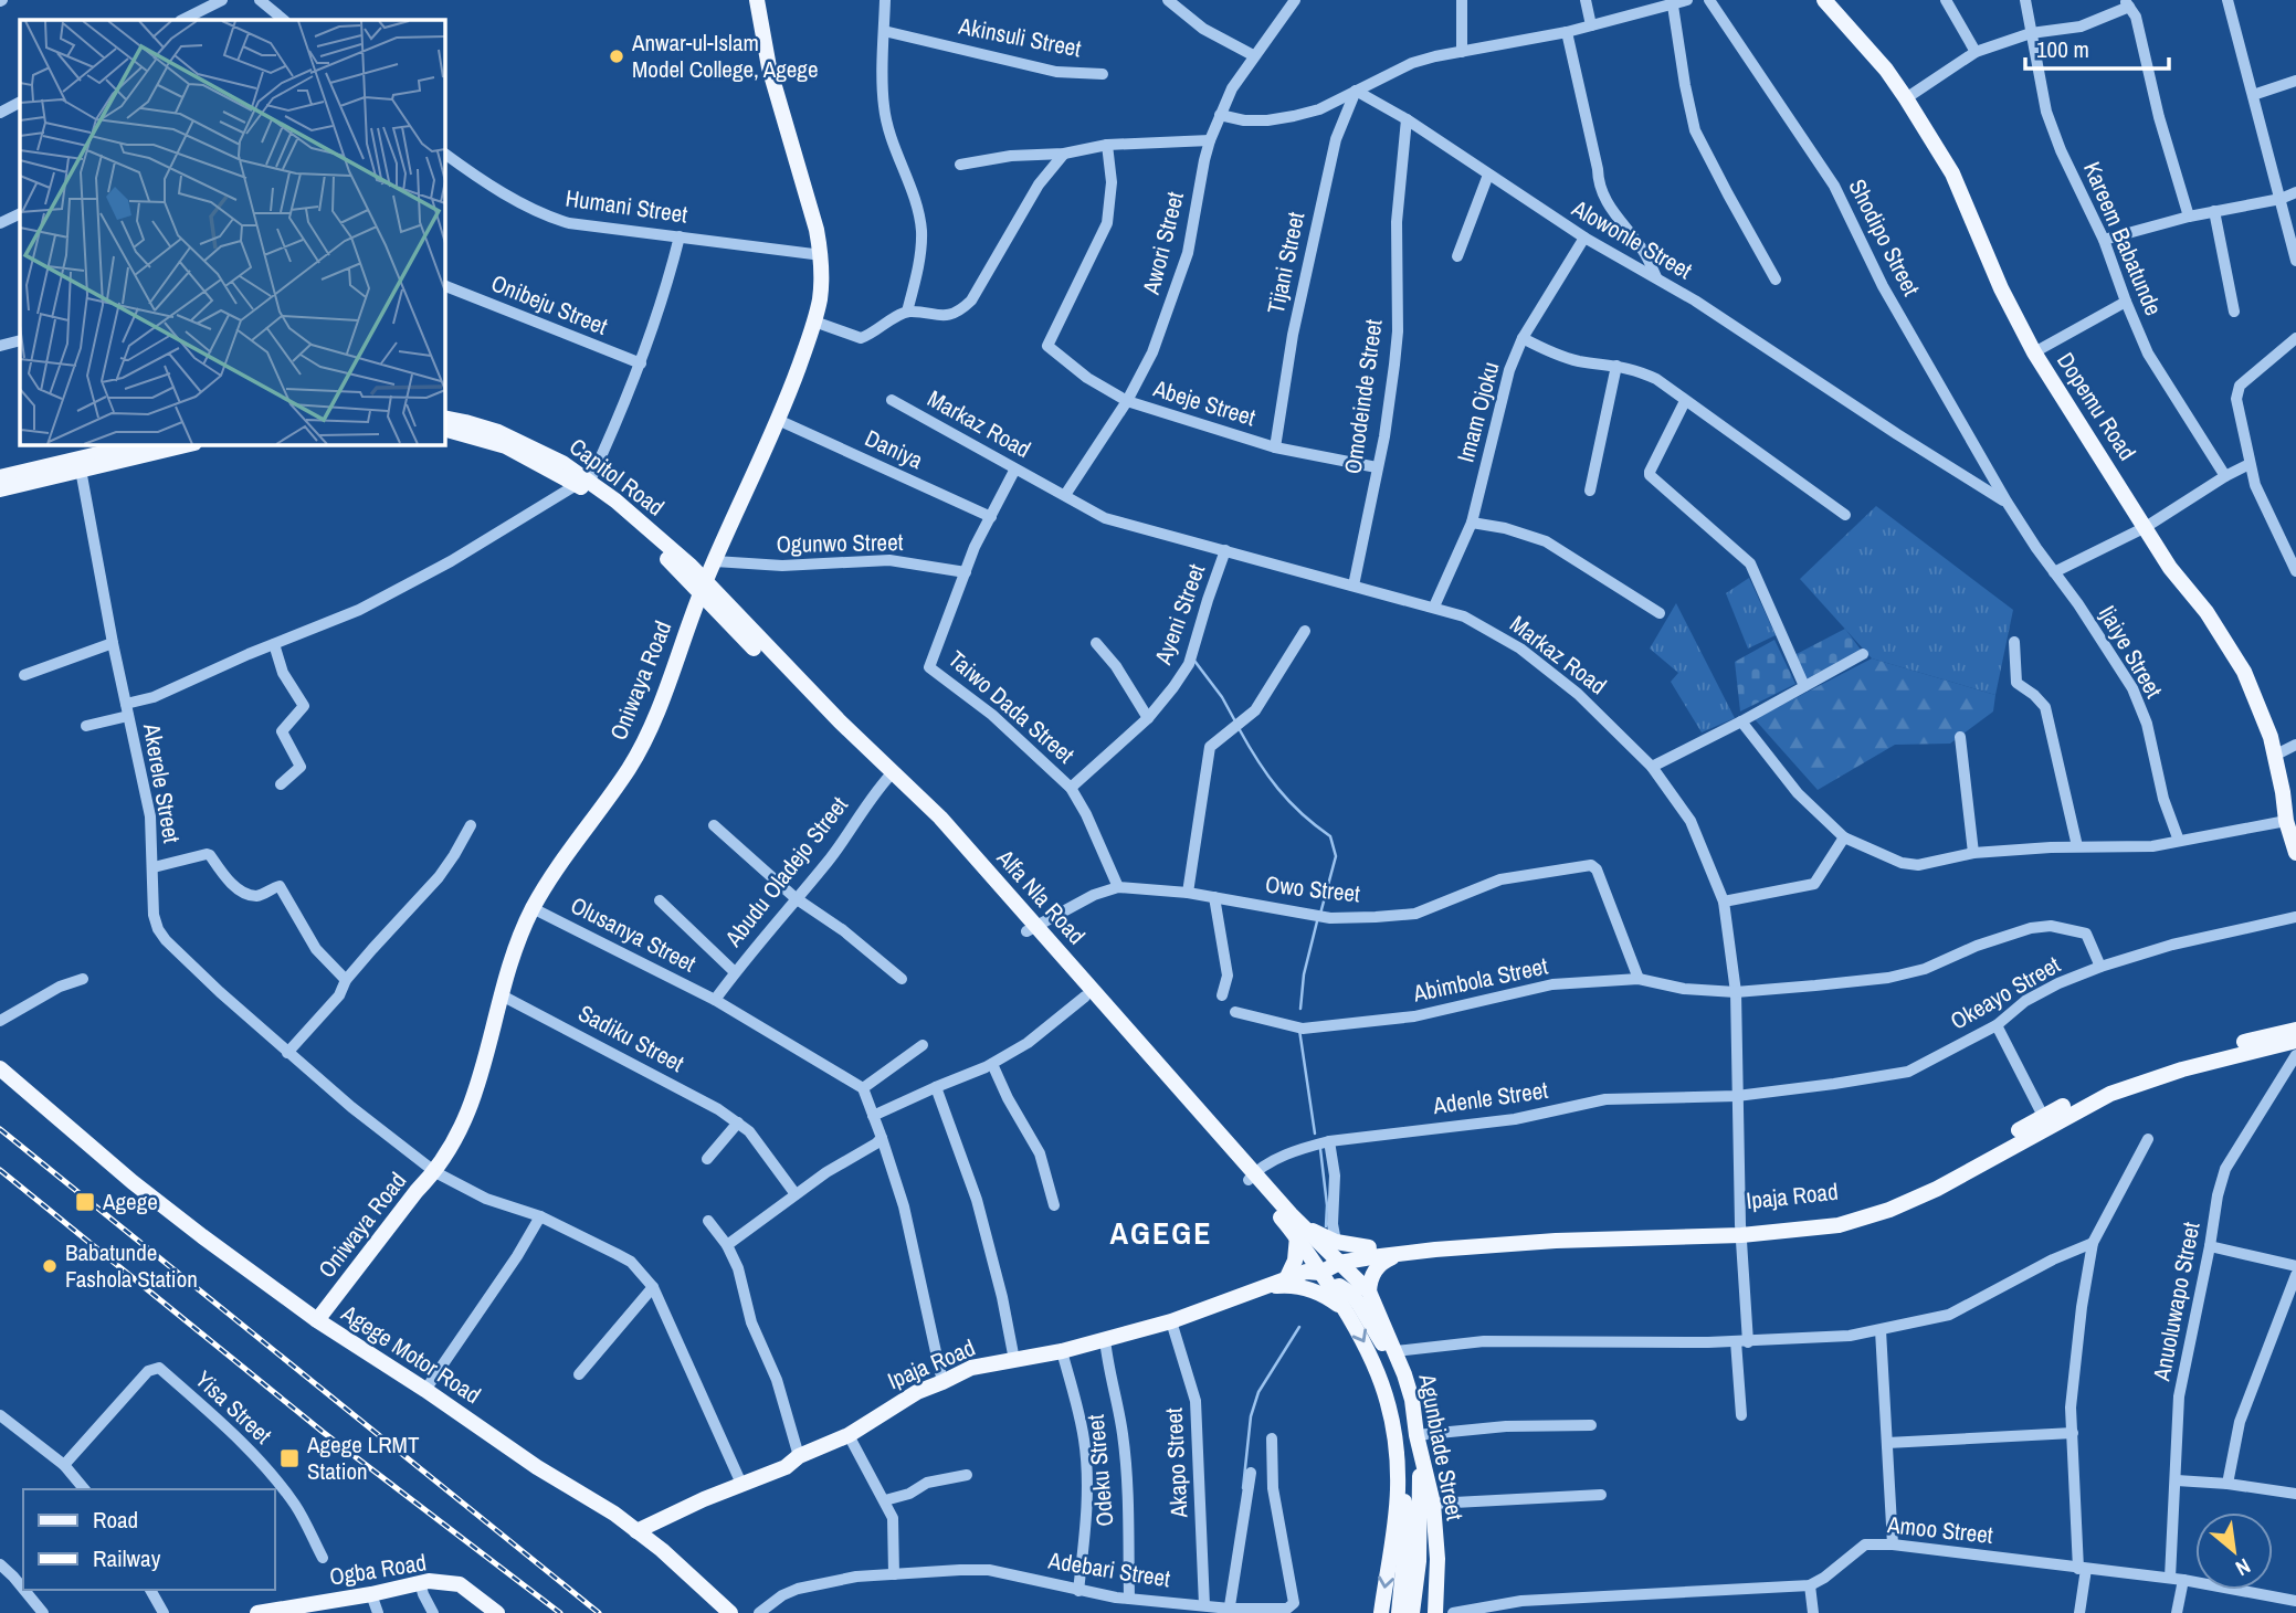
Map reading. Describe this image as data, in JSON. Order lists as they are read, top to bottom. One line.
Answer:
{"streets":{"main road":["Dopemu Road","Capitol Road","Oniwaya Road","Alfa Nla Road","Ipaja Road","Agege Motor Road","Agunbiade Street","Ogba Road"],"street":["Akinsuli Street","Humani Street","Shodipo Street","Kareem Babatunde","Alowonle Street","Awori Street","Tijani Street","Onibeju Street","Omodeinde Street","Abeje Street","Imam Ojoku","Markaz Road","Daniya","Ogunwo Street","Ayeni Street","Ijaiye Street","Taiwo Dada Street","Akerele Street","Abudu Oladejo Street","Owo Street","Olusanya Street","Abimbola Street","Okeayo Street","Sadiku Street","Adenle Street","Anuoluwapo Street","Yisa Street","Akapo Street","Odeku Street","Amoo Street","Adebari Street"]},"crossings":[["Humani Street","Oniwaya Road"],["Shodipo Street","Alowonle Street"],["Shodipo Street","Ijaiye Street"],["Alowonle Street","Tijani Street"],["Alowonle Street","Omodeinde Street"],["Alowonle Street","Imam Ojoku"],["Alowonle Street","Ijaiye Street"],["Awori Street","Abeje Street"],["Awori Street","Markaz Road"],["Tijani Street","Abeje Street"],["Omodeinde Street","Abeje Street"],["Omodeinde Street","Markaz Road"],["Imam Ojoku","Markaz Road"],["Markaz Road","Ayeni Street"],["Markaz Road","Taiwo Dada Street"],["Markaz Road","Abimbola Street"],["Markaz Road","Okeayo Street"],["Markaz Road","Adenle Street"],["Markaz Road","Ipaja Road"],["Daniya","Oniwaya Road"],["Daniya","Taiwo Dada Street"],["Capitol Road","Oniwaya Road"],["Capitol Road","Alfa Nla Road"],["Ogunwo Street","Oniwaya Road"],["Ogunwo Street","Taiwo Dada Street"],["Ayeni Street","Taiwo Dada Street"],["Oniwaya Road","Akerele Street"],["Oniwaya Road","Alfa Nla Road"],["Oniwaya Road","Olusanya Street"],["Oniwaya Road","Sadiku Street"],["Oniwaya Road","Agege Motor Road"],["Taiwo Dada Street","Owo Street"],["Akerele Street","Ipaja Road"],["Abudu Oladejo Street","Alfa Nla Road"],["Abudu Oladejo Street","Olusanya Street"],["Owo Street","Alfa Nla Road"],["Owo Street","Abimbola Street"],["Alfa Nla Road","Adenle Street"],["Alfa Nla Road","Ipaja Road"],["Alfa Nla Road","Agunbiade Street"],["Abimbola Street","Okeayo Street"],["Okeayo Street","Adenle Street"],["Ipaja Road","Agege Motor Road"],["Ipaja Road","Agunbiade Street"],["Ipaja Road","Akapo Street"],["Ipaja Road","Odeku Street"],["Anuoluwapo Street","Amoo Street"],["Akapo Street","Adebari Street"],["Odeku Street","Adebari Street"]],"districts":["AGEGE"],"places":{"other":["Anwar-ul-Islam Model College, Agege","Babatunde Fashola Station"],"transit":["Agege","Agege LRMT Station"]},"legend":["Road","Railway"],"scale_bar":"100 m","north":"bottom right"}
